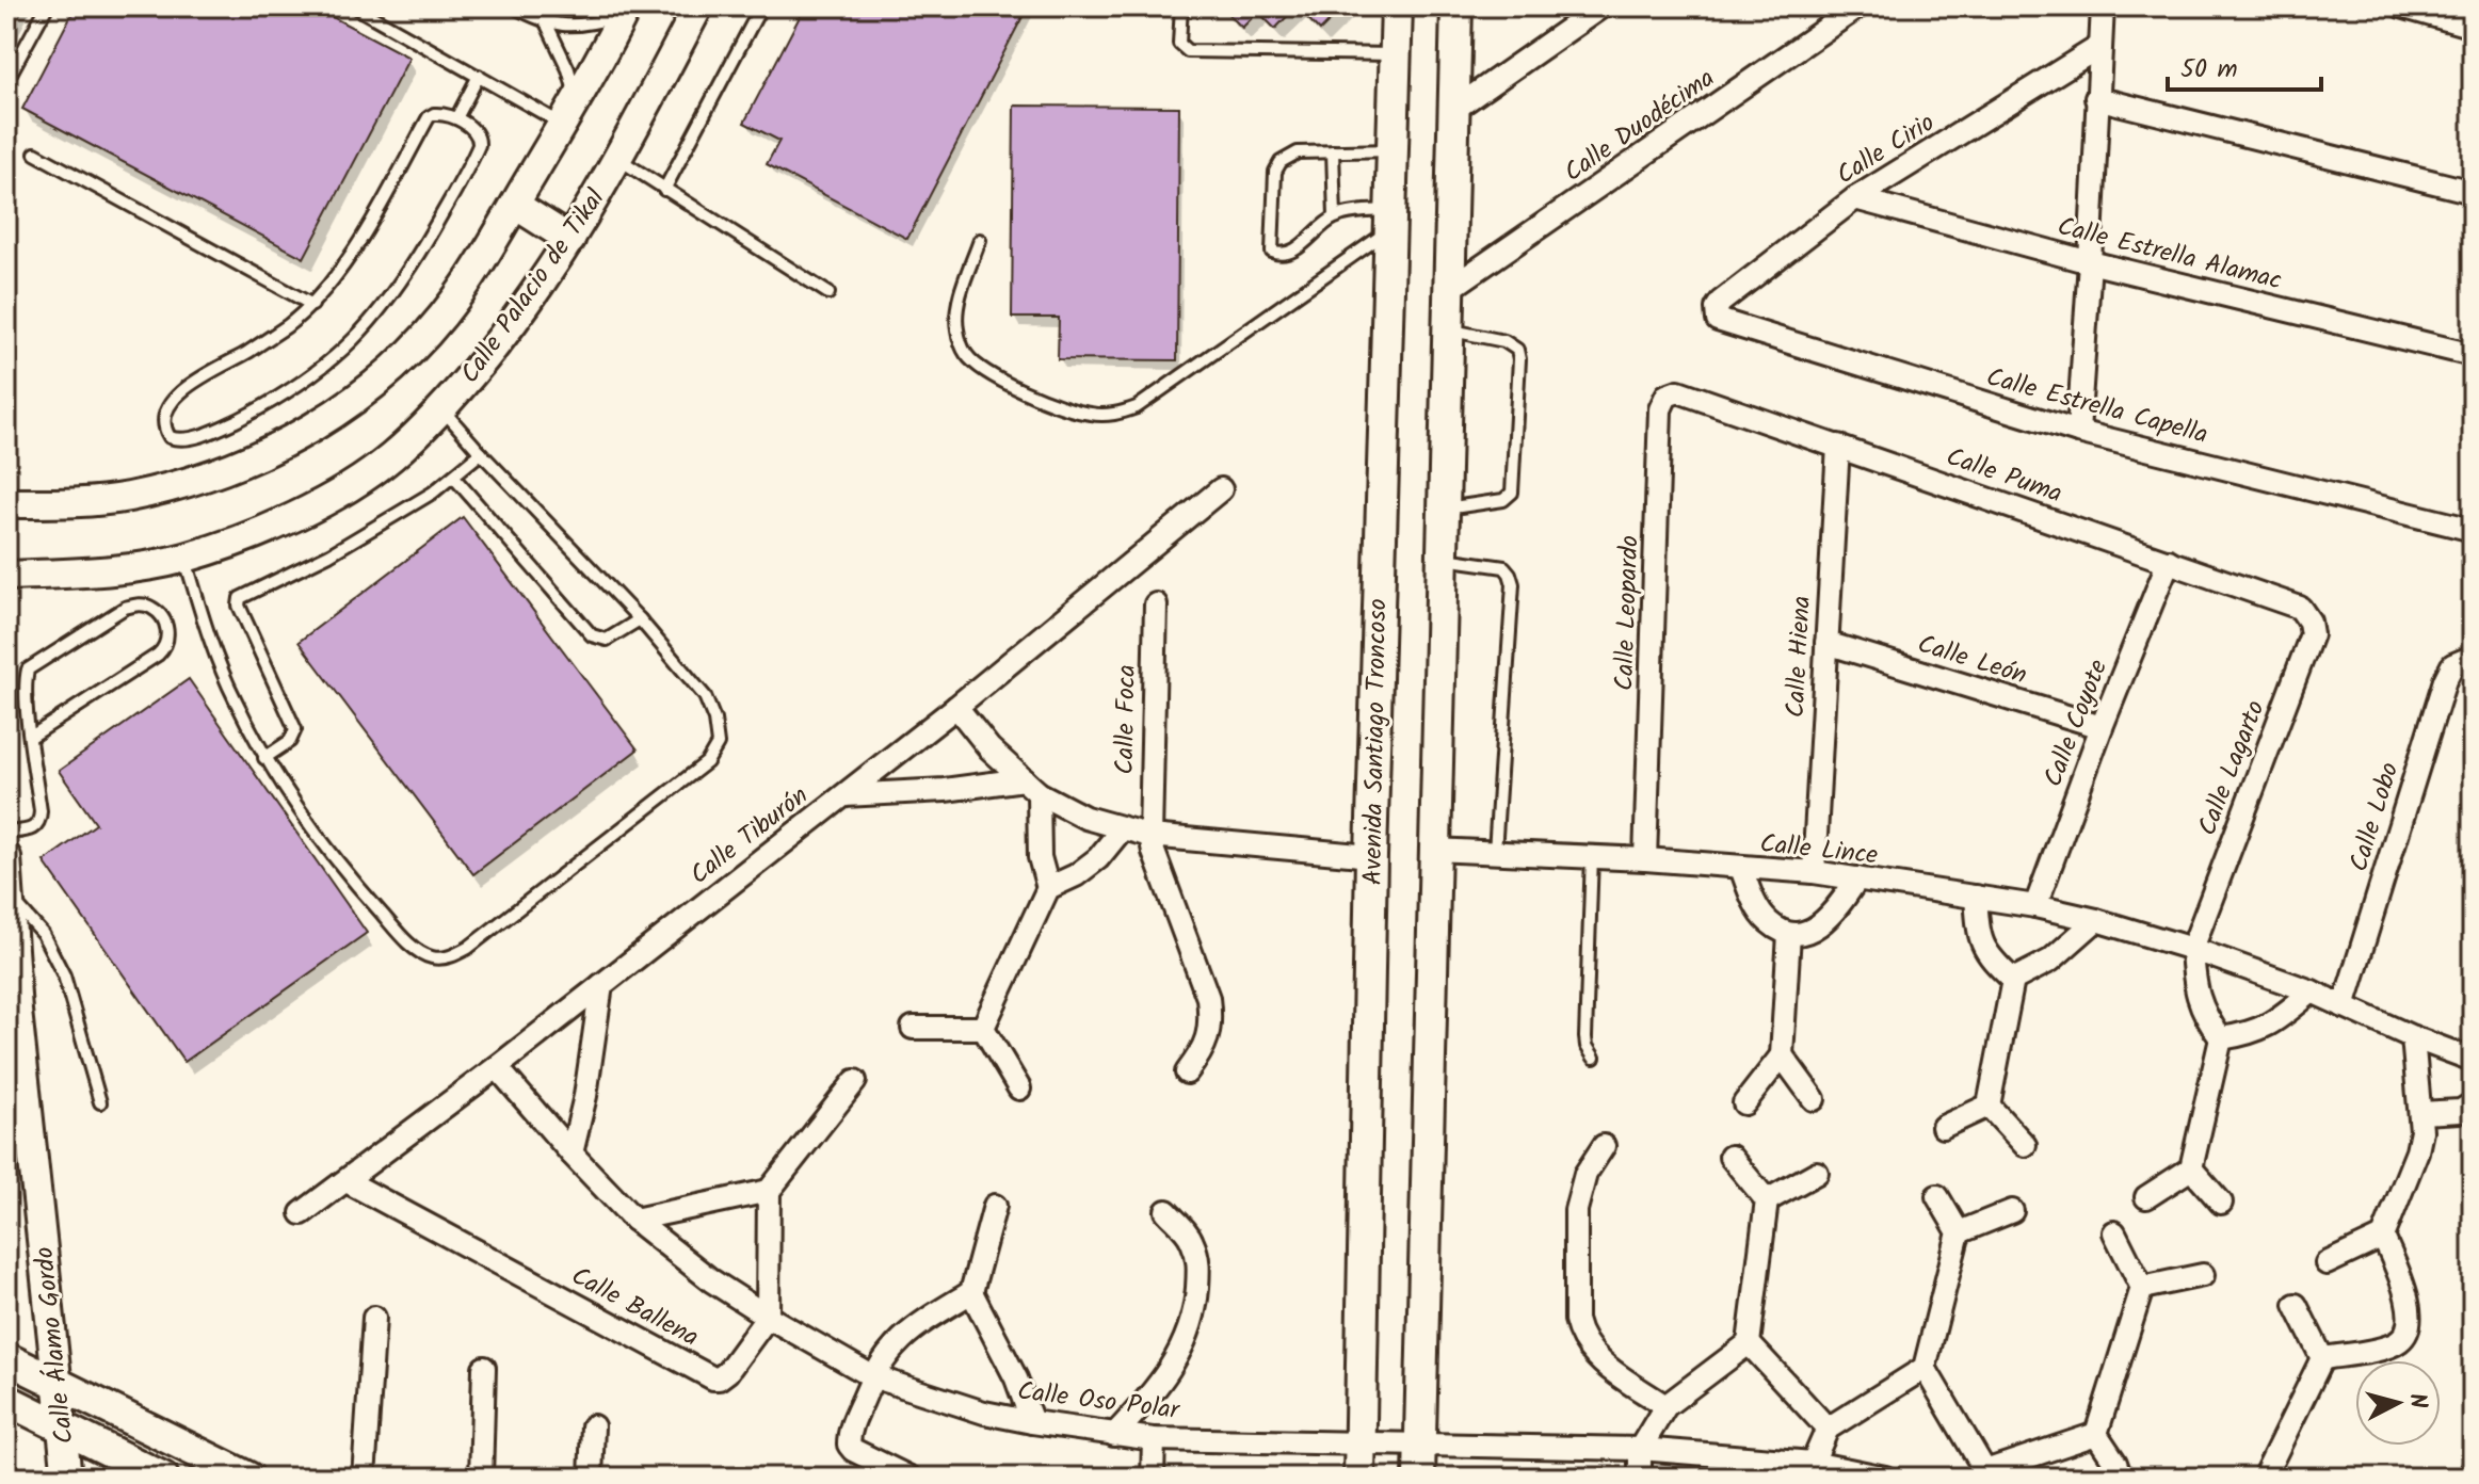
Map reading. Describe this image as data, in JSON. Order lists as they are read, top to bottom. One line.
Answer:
{"streets":{"main road":["Avenida Santiago Troncoso"],"street":["Calle Duodécima","Calle Cirio","Calle Estrella Alamac","Calle Palacio de Tikal","Calle Estrella Capella","Calle Puma","Calle Leopardo","Calle Hiena","Calle León","Calle Foca","Calle Coyote","Calle Lagarto","Calle Lobo","Calle Tiburón","Calle Lince","Calle Ballena","Calle Álamo Gordo","Calle Oso Polar"]},"crossings":[["Calle Cirio","Calle Estrella Alamac"],["Calle Cirio","Calle Estrella Capella"],["Calle Puma","Calle Leopardo"],["Calle Puma","Calle Hiena"],["Calle Puma","Calle Coyote"],["Calle Puma","Calle Lagarto"],["Calle Leopardo","Calle Lince"],["Calle Hiena","Calle León"],["Calle Hiena","Calle Lince"],["Calle León","Calle Coyote"],["Calle Coyote","Calle Lince"],["Avenida Santiago Troncoso","Calle Oso Polar"],["Calle Lagarto","Calle Lince"],["Calle Lobo","Calle Lince"],["Calle Tiburón","Calle Ballena"],["Calle Tiburón","Calle Oso Polar"],["Calle Ballena","Calle Oso Polar"]],"scale_bar":"50 m","north":"right"}
